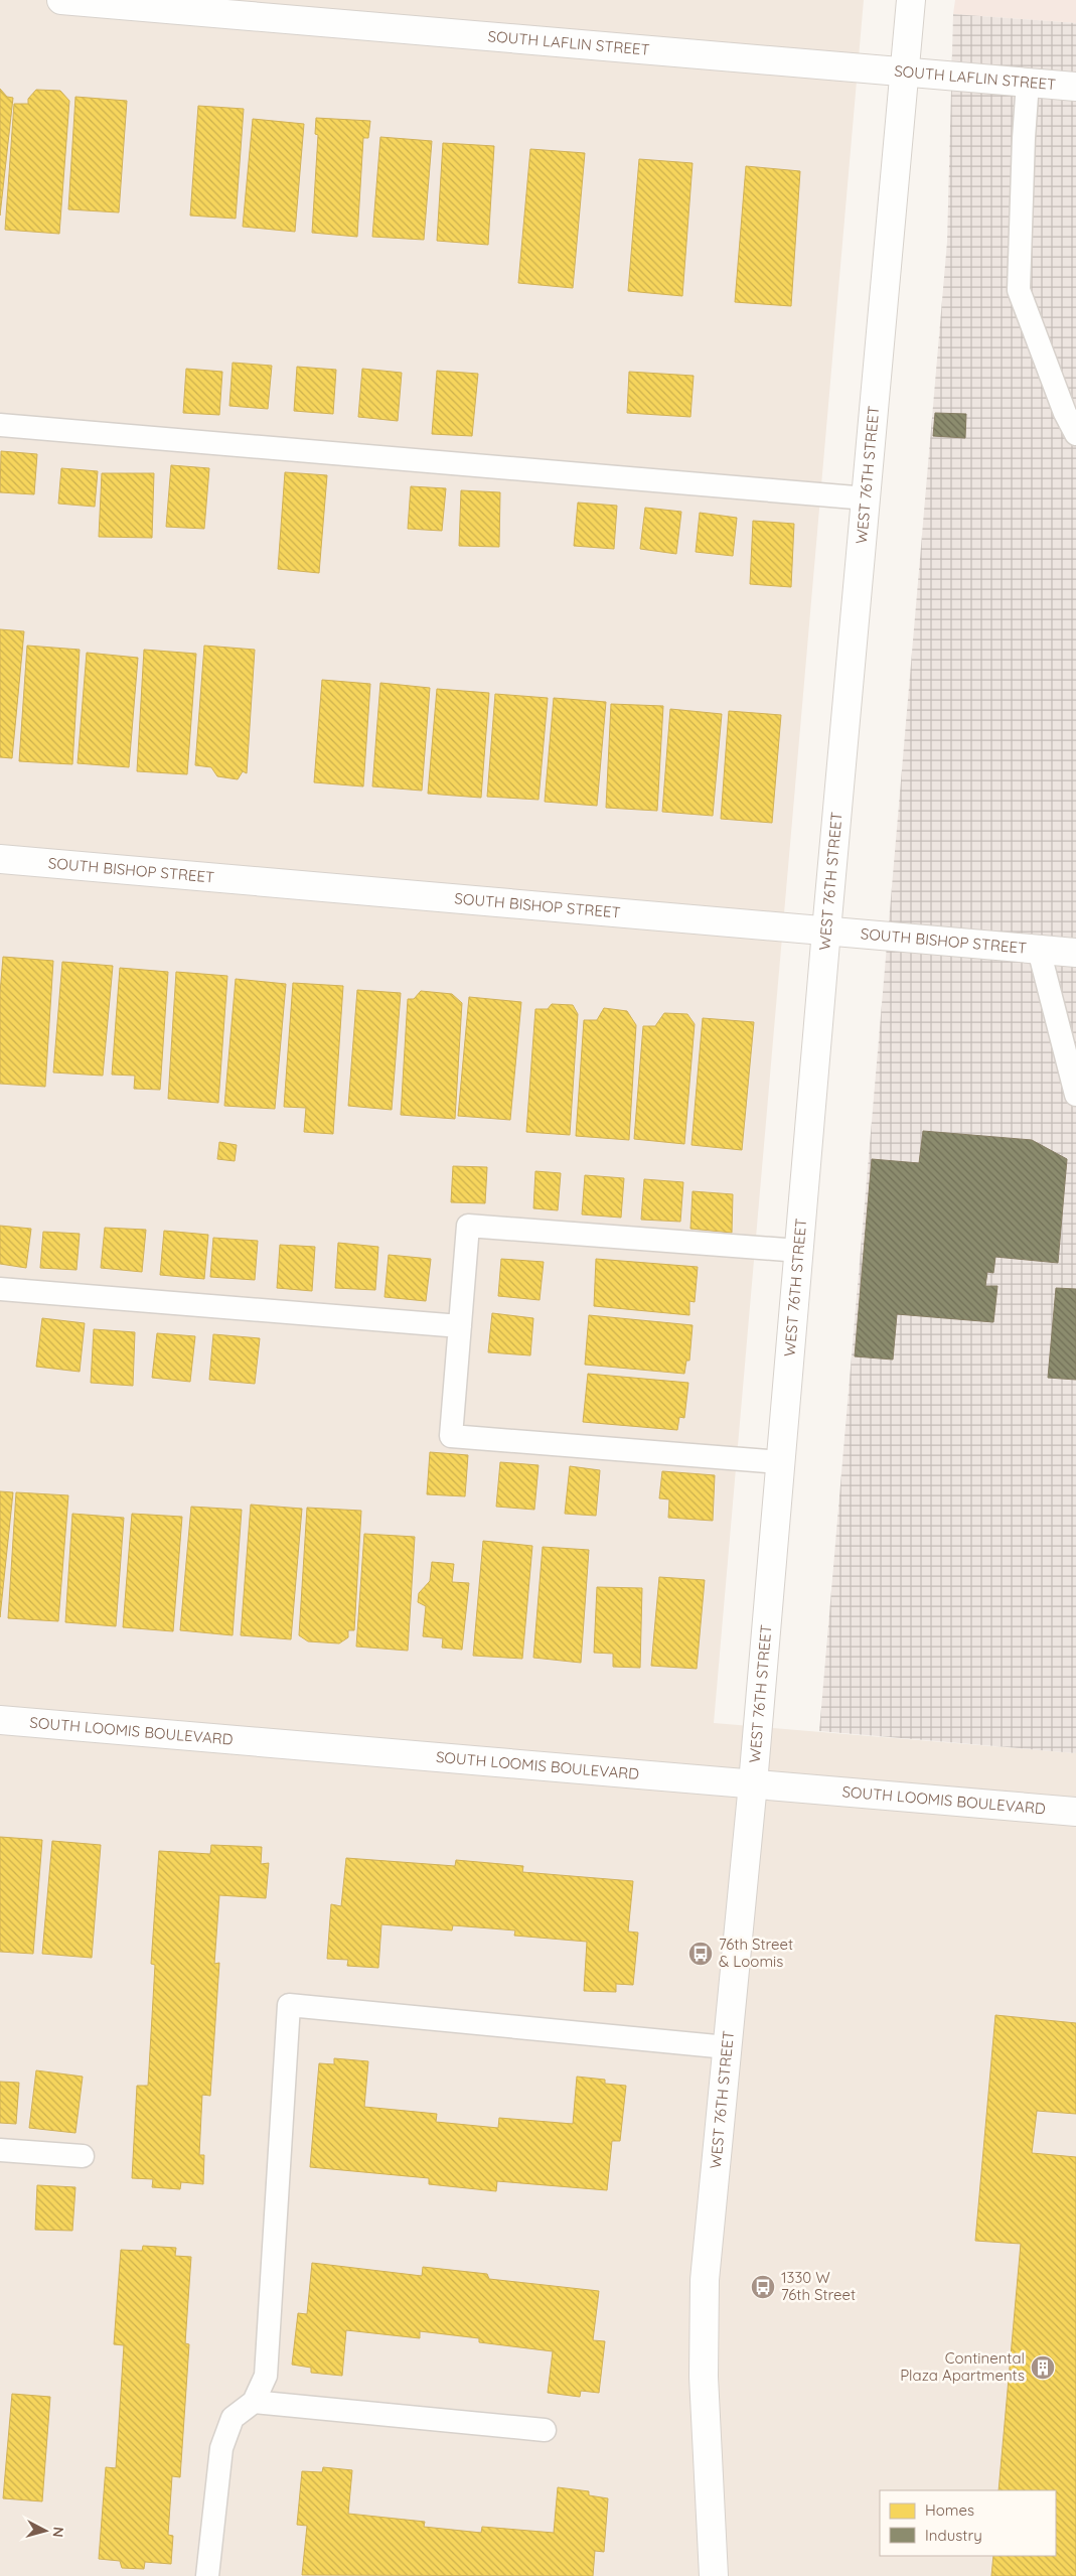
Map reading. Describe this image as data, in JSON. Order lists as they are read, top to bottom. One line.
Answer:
{"streets":{"street":["SOUTH LAFLIN STREET","WEST 76TH STREET","SOUTH BISHOP STREET","SOUTH LOOMIS BOULEVARD"]},"crossings":[["SOUTH LAFLIN STREET","WEST 76TH STREET"],["WEST 76TH STREET","SOUTH BISHOP STREET"],["WEST 76TH STREET","SOUTH LOOMIS BOULEVARD"]],"places":{"bus stop":["76th Street & Loomis","1330 W 76th Street"],"building":["Continental Plaza Apartments"]},"legend":["Homes","Industry"],"north":"right"}
